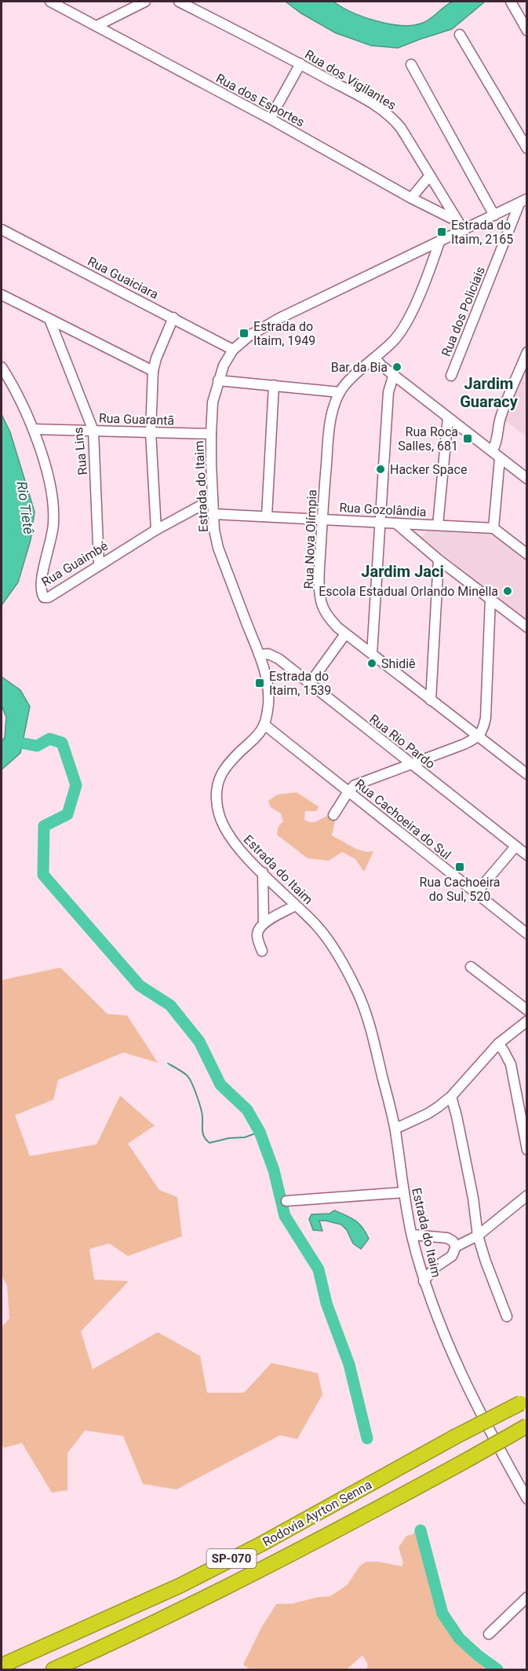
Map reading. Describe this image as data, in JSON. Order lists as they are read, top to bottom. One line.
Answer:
{"streets":{"highway":["Rodovia Ayrton Senna","SP-070"],"street":["Rua dos Vigilantes","Rua dos Esportes","Rua Guaiciara","Rua dos Policiais","Rua Guarantã","Rua Lins","Estrada do Itaim","Rua Gozolândia","Rua Nova Olímpia","Rua Guaimbé","Rua Rio Pardo","Rua Cachoeira do Sul"]},"crossings":[["Rua dos Vigilantes","Rua dos Esportes"],["Rua dos Vigilantes","Estrada do Itaim"],["Rua dos Esportes","Estrada do Itaim"],["Rua Guaiciara","Estrada do Itaim"],["Rua dos Policiais","Estrada do Itaim"],["Rua Guarantã","Rua Lins"],["Rua Guarantã","Estrada do Itaim"],["Rua Guarantã","Rua Guaimbé"],["Rua Lins","Rua Guaimbé"],["Estrada do Itaim","Rua Gozolândia"],["Estrada do Itaim","Rua Nova Olímpia"],["Estrada do Itaim","Rua Guaimbé"],["Estrada do Itaim","Rua Rio Pardo"],["Estrada do Itaim","Rua Cachoeira do Sul"],["Rua Gozolândia","Rua Nova Olímpia"]],"districts":["Jardim Guaracy","Jardim Jaci"],"water":["Rio Tietê"],"places":{"transit":["Estrada do Itaim, 2165","Estrada do Itaim, 1949","Rua Roca Salles, 681","Estrada do Itaim, 1539","Rua Cachoeira do Sul, 520"],"other":["Bar da Bia","Hacker Space","Escola Estadual Orlando Minella","Shidiê"]}}
